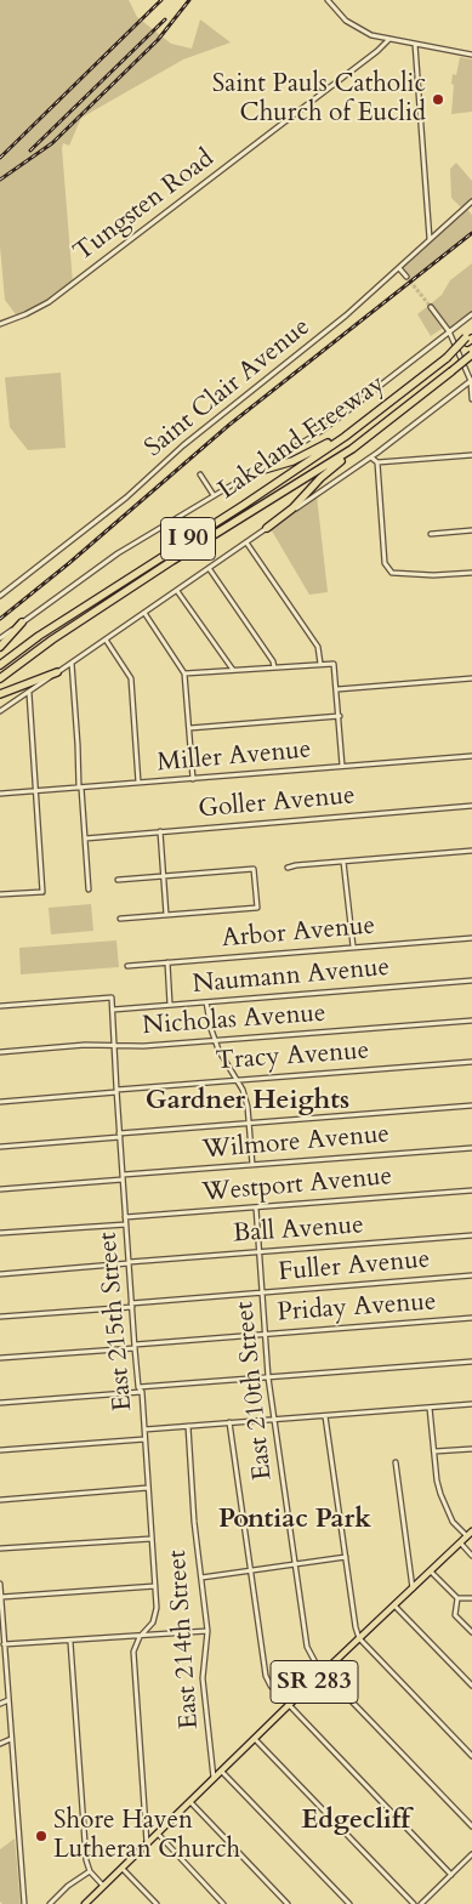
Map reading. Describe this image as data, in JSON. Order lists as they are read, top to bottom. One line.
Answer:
{"streets":{"highway":["Lakeland Freeway","I 90"],"main road":["SR 283"],"street":["Tungsten Road","Saint Clair Avenue","Miller Avenue","Goller Avenue","Arbor Avenue","Naumann Avenue","Nicholas Avenue","Tracy Avenue","Wilmore Avenue","Westport Avenue","Ball Avenue","Fuller Avenue","Priday Avenue","East 215th Street","East 210th Street","East 214th Street"]},"crossings":[["Naumann Avenue","East 215th Street"],["Nicholas Avenue","East 215th Street"],["Tracy Avenue","East 215th Street"],["Wilmore Avenue","East 215th Street"],["Westport Avenue","East 215th Street"],["Westport Avenue","East 210th Street"],["Ball Avenue","East 215th Street"],["Ball Avenue","East 210th Street"],["Fuller Avenue","East 215th Street"],["Fuller Avenue","East 210th Street"],["Priday Avenue","East 215th Street"],["Priday Avenue","East 210th Street"],["East 210th Street","SR 283"],["East 214th Street","SR 283"]],"districts":["Gardner Heights","Pontiac Park","Edgecliff"],"places":["Saint Pauls Catholic Church of Euclid","Shore Haven Lutheran Church"]}
